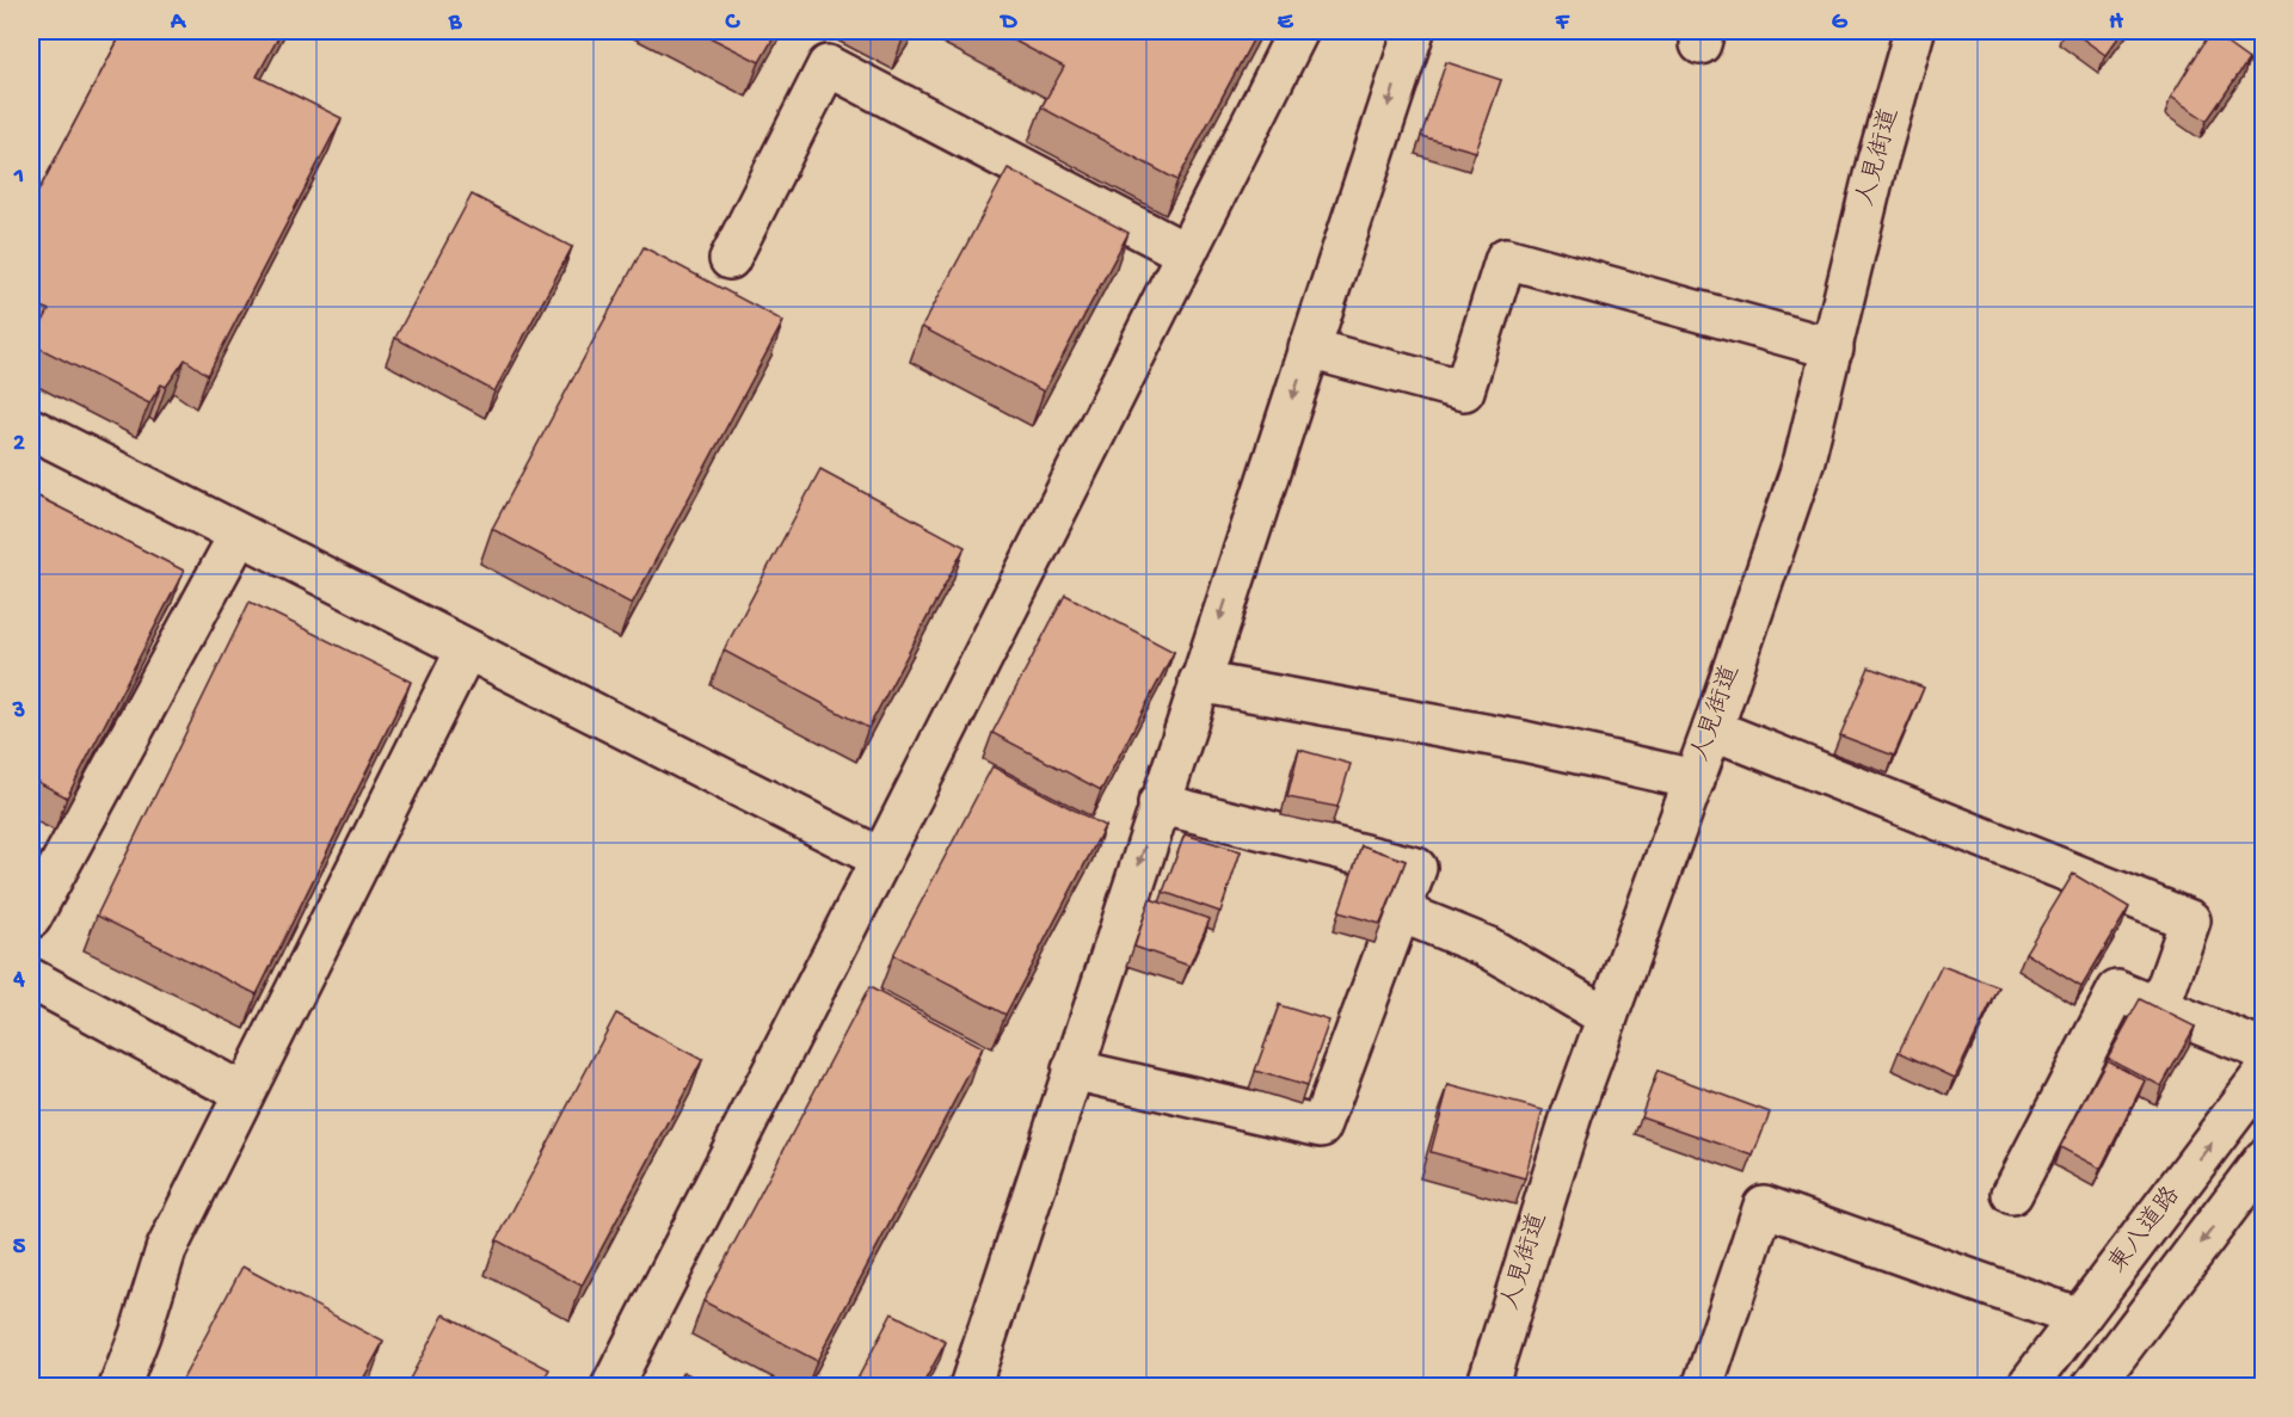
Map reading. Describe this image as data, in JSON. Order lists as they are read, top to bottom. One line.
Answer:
{"streets":{"street":["人見街道","東八道路"]},"grid":{"columns":["A","B","C","D","E","F","G","H"],"rows":["1","2","3","4","5"]}}
